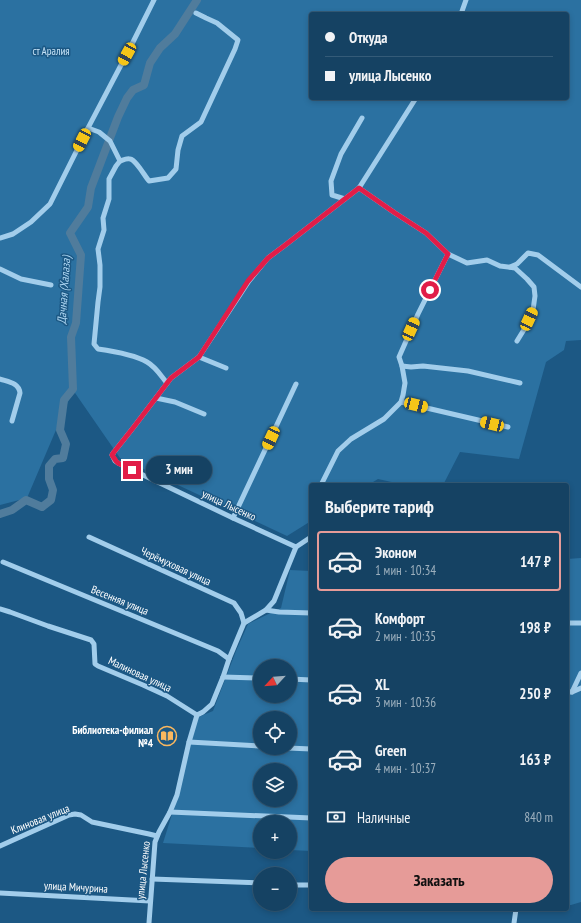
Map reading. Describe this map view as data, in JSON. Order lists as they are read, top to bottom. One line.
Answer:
{"streets":{"street":["улица Лысенко","Черёмуховая улица","Весенняя улица","Малиновая улица","Клиновая улица","улица Мичурина"]},"crossings":[["улица Лысенко","Малиновая улица"],["улица Лысенко","Клиновая улица"],["улица Лысенко","улица Мичурина"]],"water":["Дачная (Халаза)"],"parks":["ст Аралия"],"places":{"library":["Библиотека-филиал №4"]},"north":"bottom left","page":{"banner":["Откуда","улица Лысенко"],"bubble":"3 мин","heading":"Выберите тариф","list":[{"name":"Эконом","note":"1 мин · 10:34","value":"147 ₽"},{"name":"Комфорт","note":"2 мин · 10:35","value":"198 ₽"},{"name":"XL","note":"3 мин · 10:36","value":"250 ₽"},{"name":"Green","note":"4 мин · 10:37","value":"163 ₽"}],"map_buttons":["+","−"],"pay":["Наличные","840 m"],"buttons":"Заказать"}}
